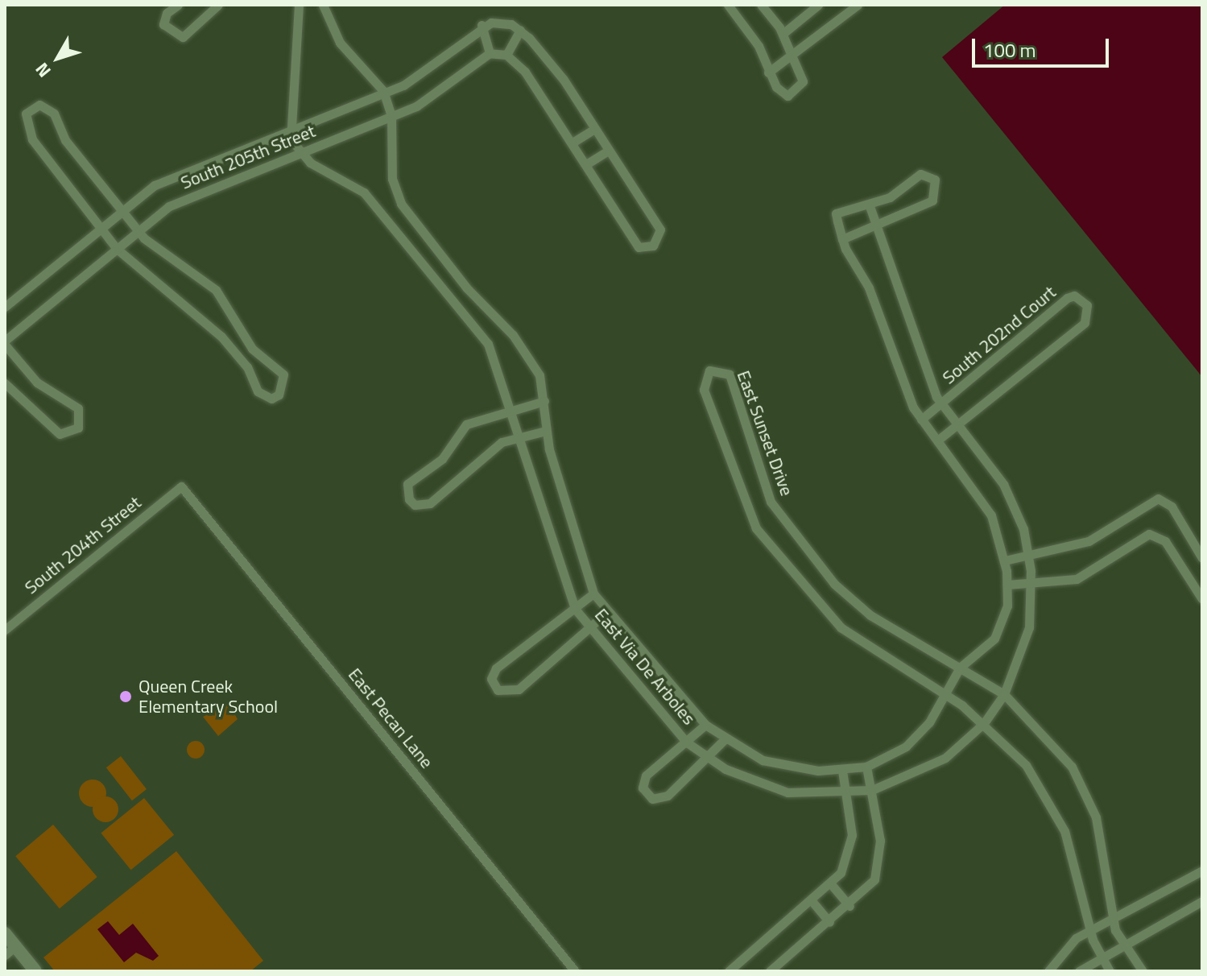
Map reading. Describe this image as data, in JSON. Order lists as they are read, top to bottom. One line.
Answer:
{"streets":{"street":["South 205th Street","South 202nd Court","East Sunset Drive","South 204th Street","East Via De Arboles","East Pecan Lane"]},"crossings":[["South 205th Street","East Via De Arboles"],["South 202nd Court","East Via De Arboles"],["East Sunset Drive","East Via De Arboles"],["South 204th Street","East Pecan Lane"]],"places":["Queen Creek Elementary School"],"scale_bar":"100 m","north":"bottom left"}
